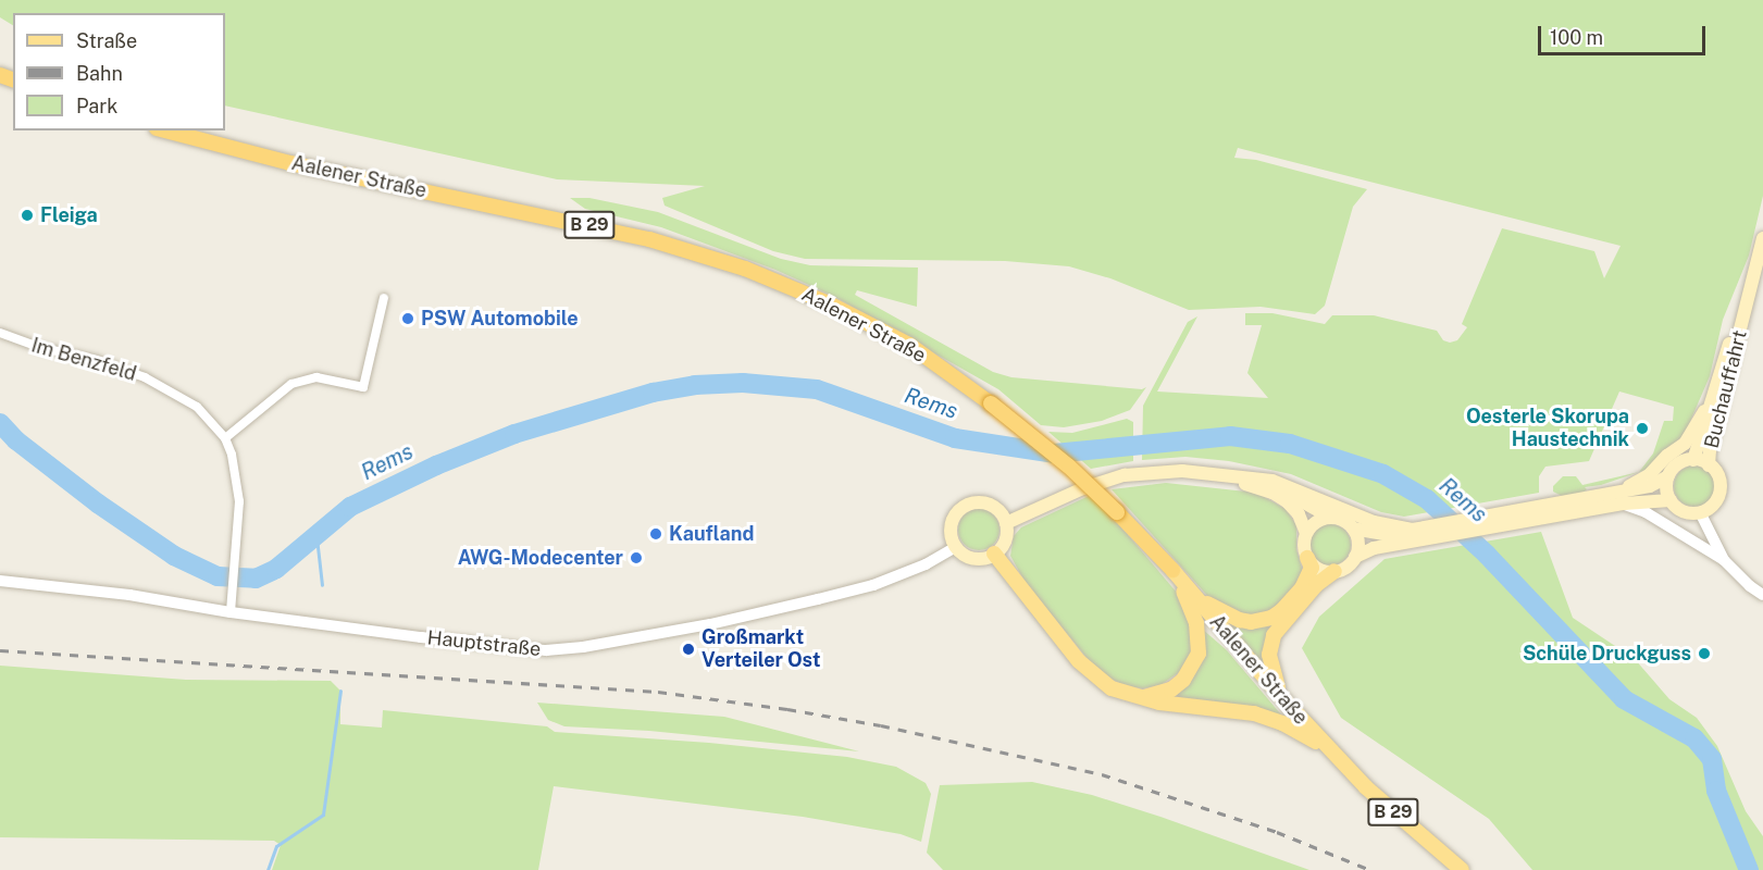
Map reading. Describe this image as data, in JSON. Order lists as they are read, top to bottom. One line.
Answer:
{"streets":{"highway":["Aalener Straße","B 29"],"main road":["Buchauffahrt"],"street":["Im Benzfeld","Hauptstraße"]},"crossings":[["Im Benzfeld","Hauptstraße"]],"water":["Rems"],"places":["Fleiga","PSW Automobile","Oesterle Skorupa Haustechnik","Kaufland","AWG-Modecenter","Großmarkt Verteiler Ost","Schüle Druckguss"],"legend":["Straße","Bahn","Park"],"scale_bar":"100 m"}
